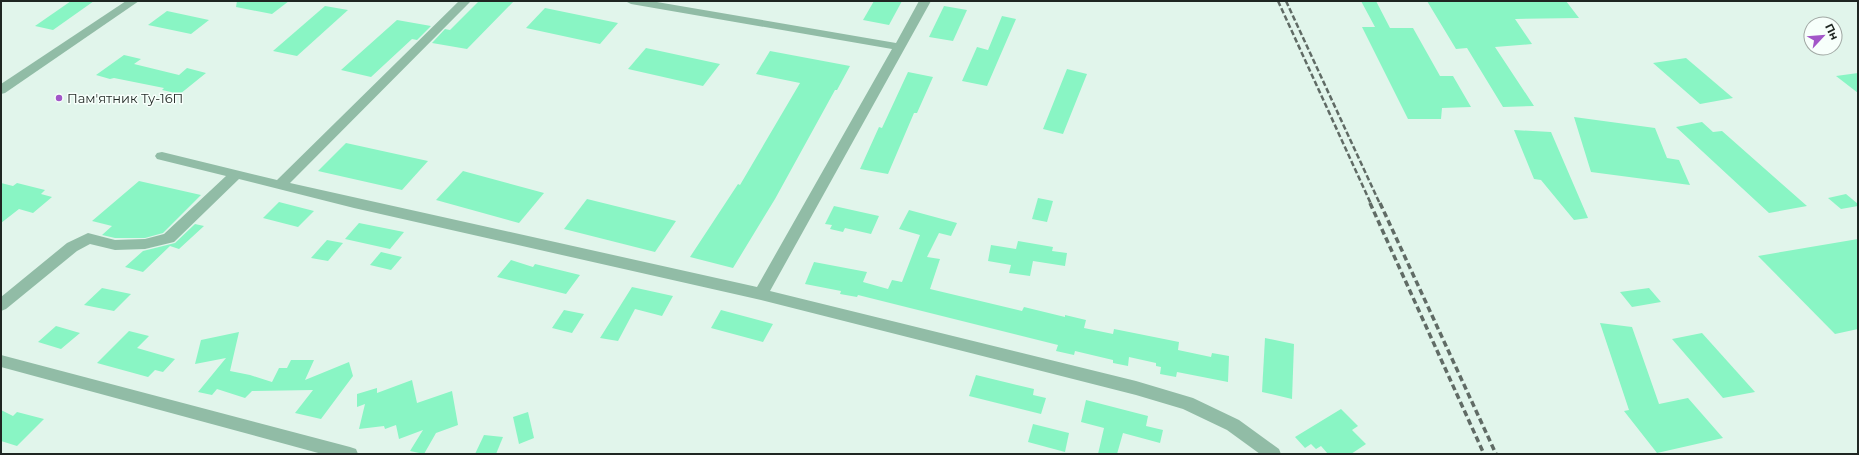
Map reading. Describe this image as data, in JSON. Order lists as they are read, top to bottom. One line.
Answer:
{"places":["Пам'ятник Ту-16П"],"north":"top right"}
